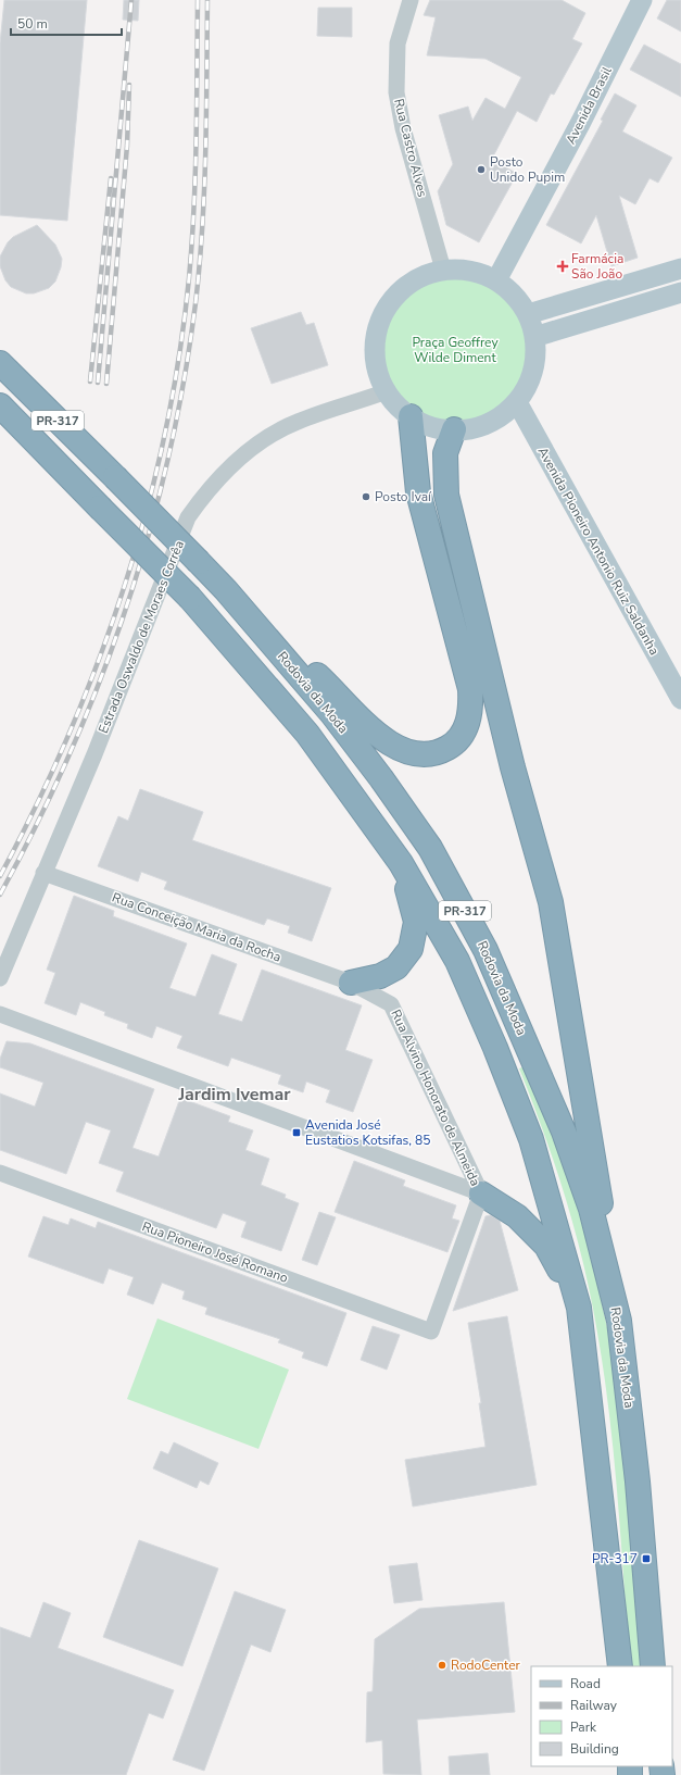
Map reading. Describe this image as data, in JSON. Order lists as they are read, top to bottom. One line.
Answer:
{"streets":{"highway":["PR-317","Rodovia da Moda"],"main road":["Avenida Brasil","Avenida Pioneiro Antonio Ruiz Saldanha"],"street":["Rua Castro Alves","Estrada Oswaldo de Moraes Corrêa","Rua Conceição Maria da Rocha","Rua Alvino Honorato de Almeida","Rua Pioneiro José Romano"]},"crossings":[["Estrada Oswaldo de Moraes Corrêa","Rua Conceição Maria da Rocha"],["Rua Conceição Maria da Rocha","Rua Alvino Honorato de Almeida"],["Rua Alvino Honorato de Almeida","Rua Pioneiro José Romano"]],"districts":["Jardim Ivemar"],"parks":["Praça Geoffrey Wilde Diment"],"places":{"other":["Posto Unido Pupim","Posto Ivaí","RodoCenter"],"health":["Farmácia São João"],"transit":["Avenida José Eustatios Kotsifas, 85","PR-317"]},"legend":["Road","Railway","Park","Building"],"scale_bar":"50 m"}
